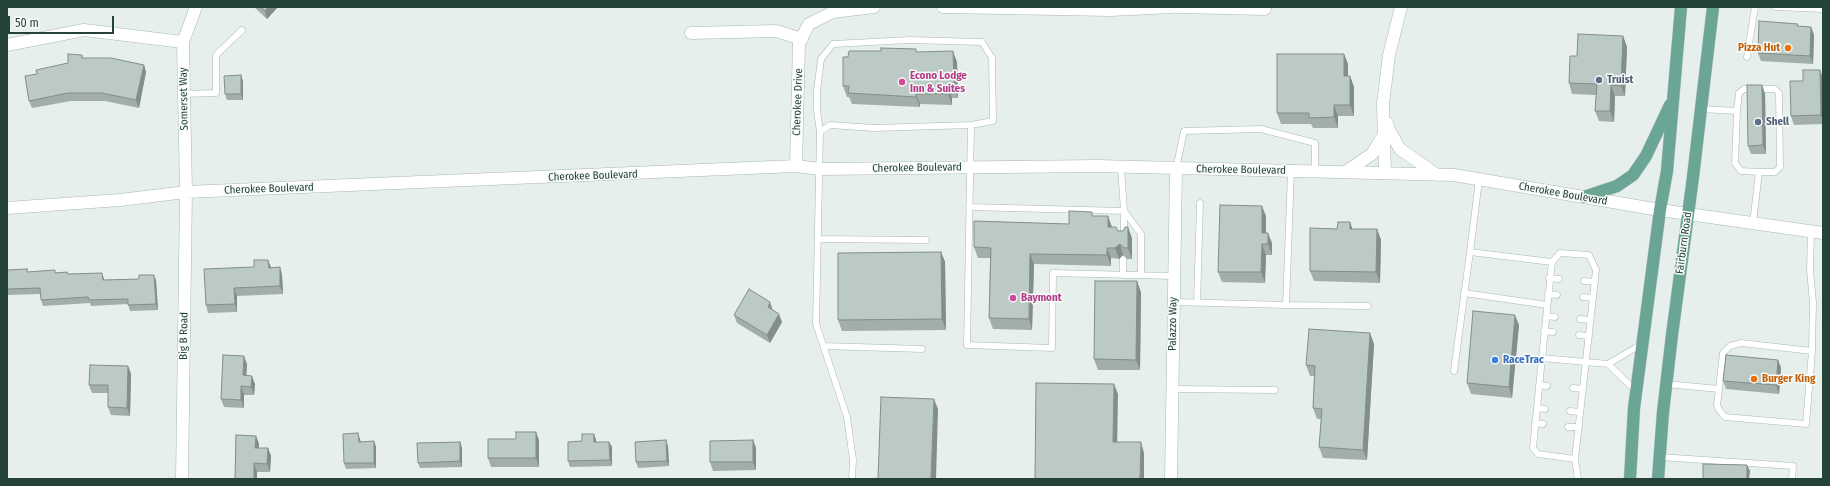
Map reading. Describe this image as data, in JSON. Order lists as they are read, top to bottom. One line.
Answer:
{"streets":{"main road":["Fairburn Road"],"street":["Somerset Way","Cherokee Drive","Cherokee Boulevard","Palazzo Way","Big B Road"]},"crossings":[["Somerset Way","Cherokee Boulevard"],["Somerset Way","Big B Road"],["Cherokee Drive","Cherokee Boulevard"],["Cherokee Boulevard","Fairburn Road"],["Cherokee Boulevard","Palazzo Way"],["Cherokee Boulevard","Big B Road"]],"places":["Pizza Hut","Truist","Econo Lodge Inn & Suites","Shell","Baymont","RaceTrac","Burger King"],"scale_bar":"50 m"}
